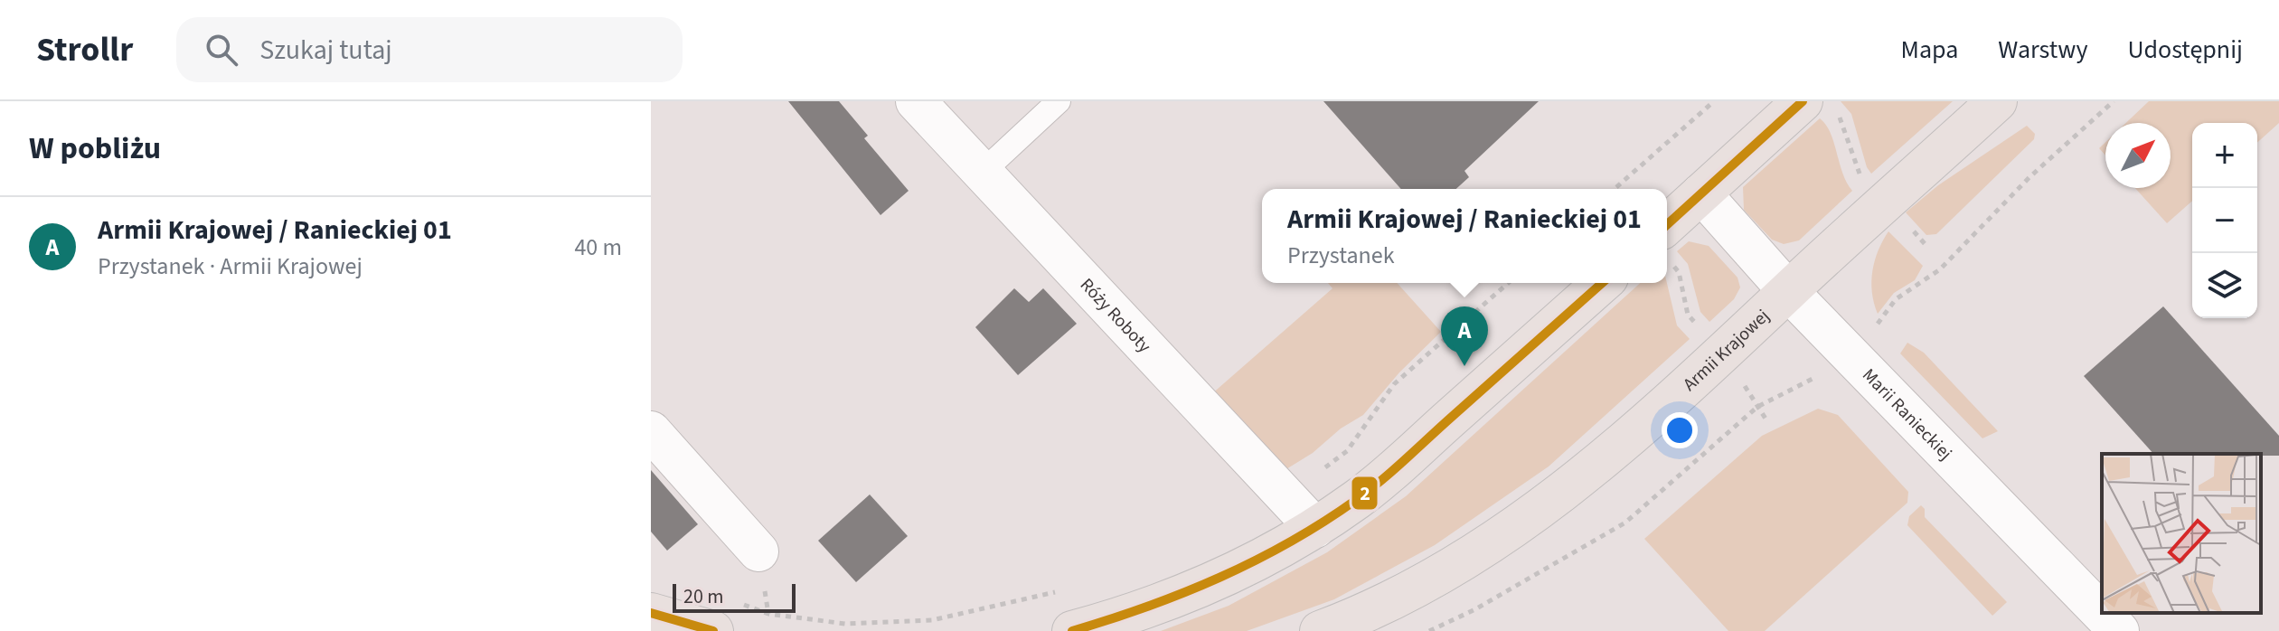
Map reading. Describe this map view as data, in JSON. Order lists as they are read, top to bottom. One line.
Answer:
{"streets":{"main road":["Armii Krajowej"],"street":["Róży Roboty","Marii Ranieckiej"]},"crossings":[["Armii Krajowej","Marii Ranieckiej"]],"lines":["transit line 2"],"scale_bar":"20 m","north":"top right","page":{"header":"Strollr","search":"Szukaj tutaj","nav":["Mapa","Warstwy","Udostępnij"],"heading":"W pobliżu","map_buttons":["+","−"],"popup":["Armii Krajowej / Ranieckiej 01","Przystanek"],"list":[{"mark":"A","name":"Armii Krajowej / Ranieckiej 01","note":"Przystanek · Armii Krajowej","value":"40 m"}],"pins":"A","scale":"20 m"}}
